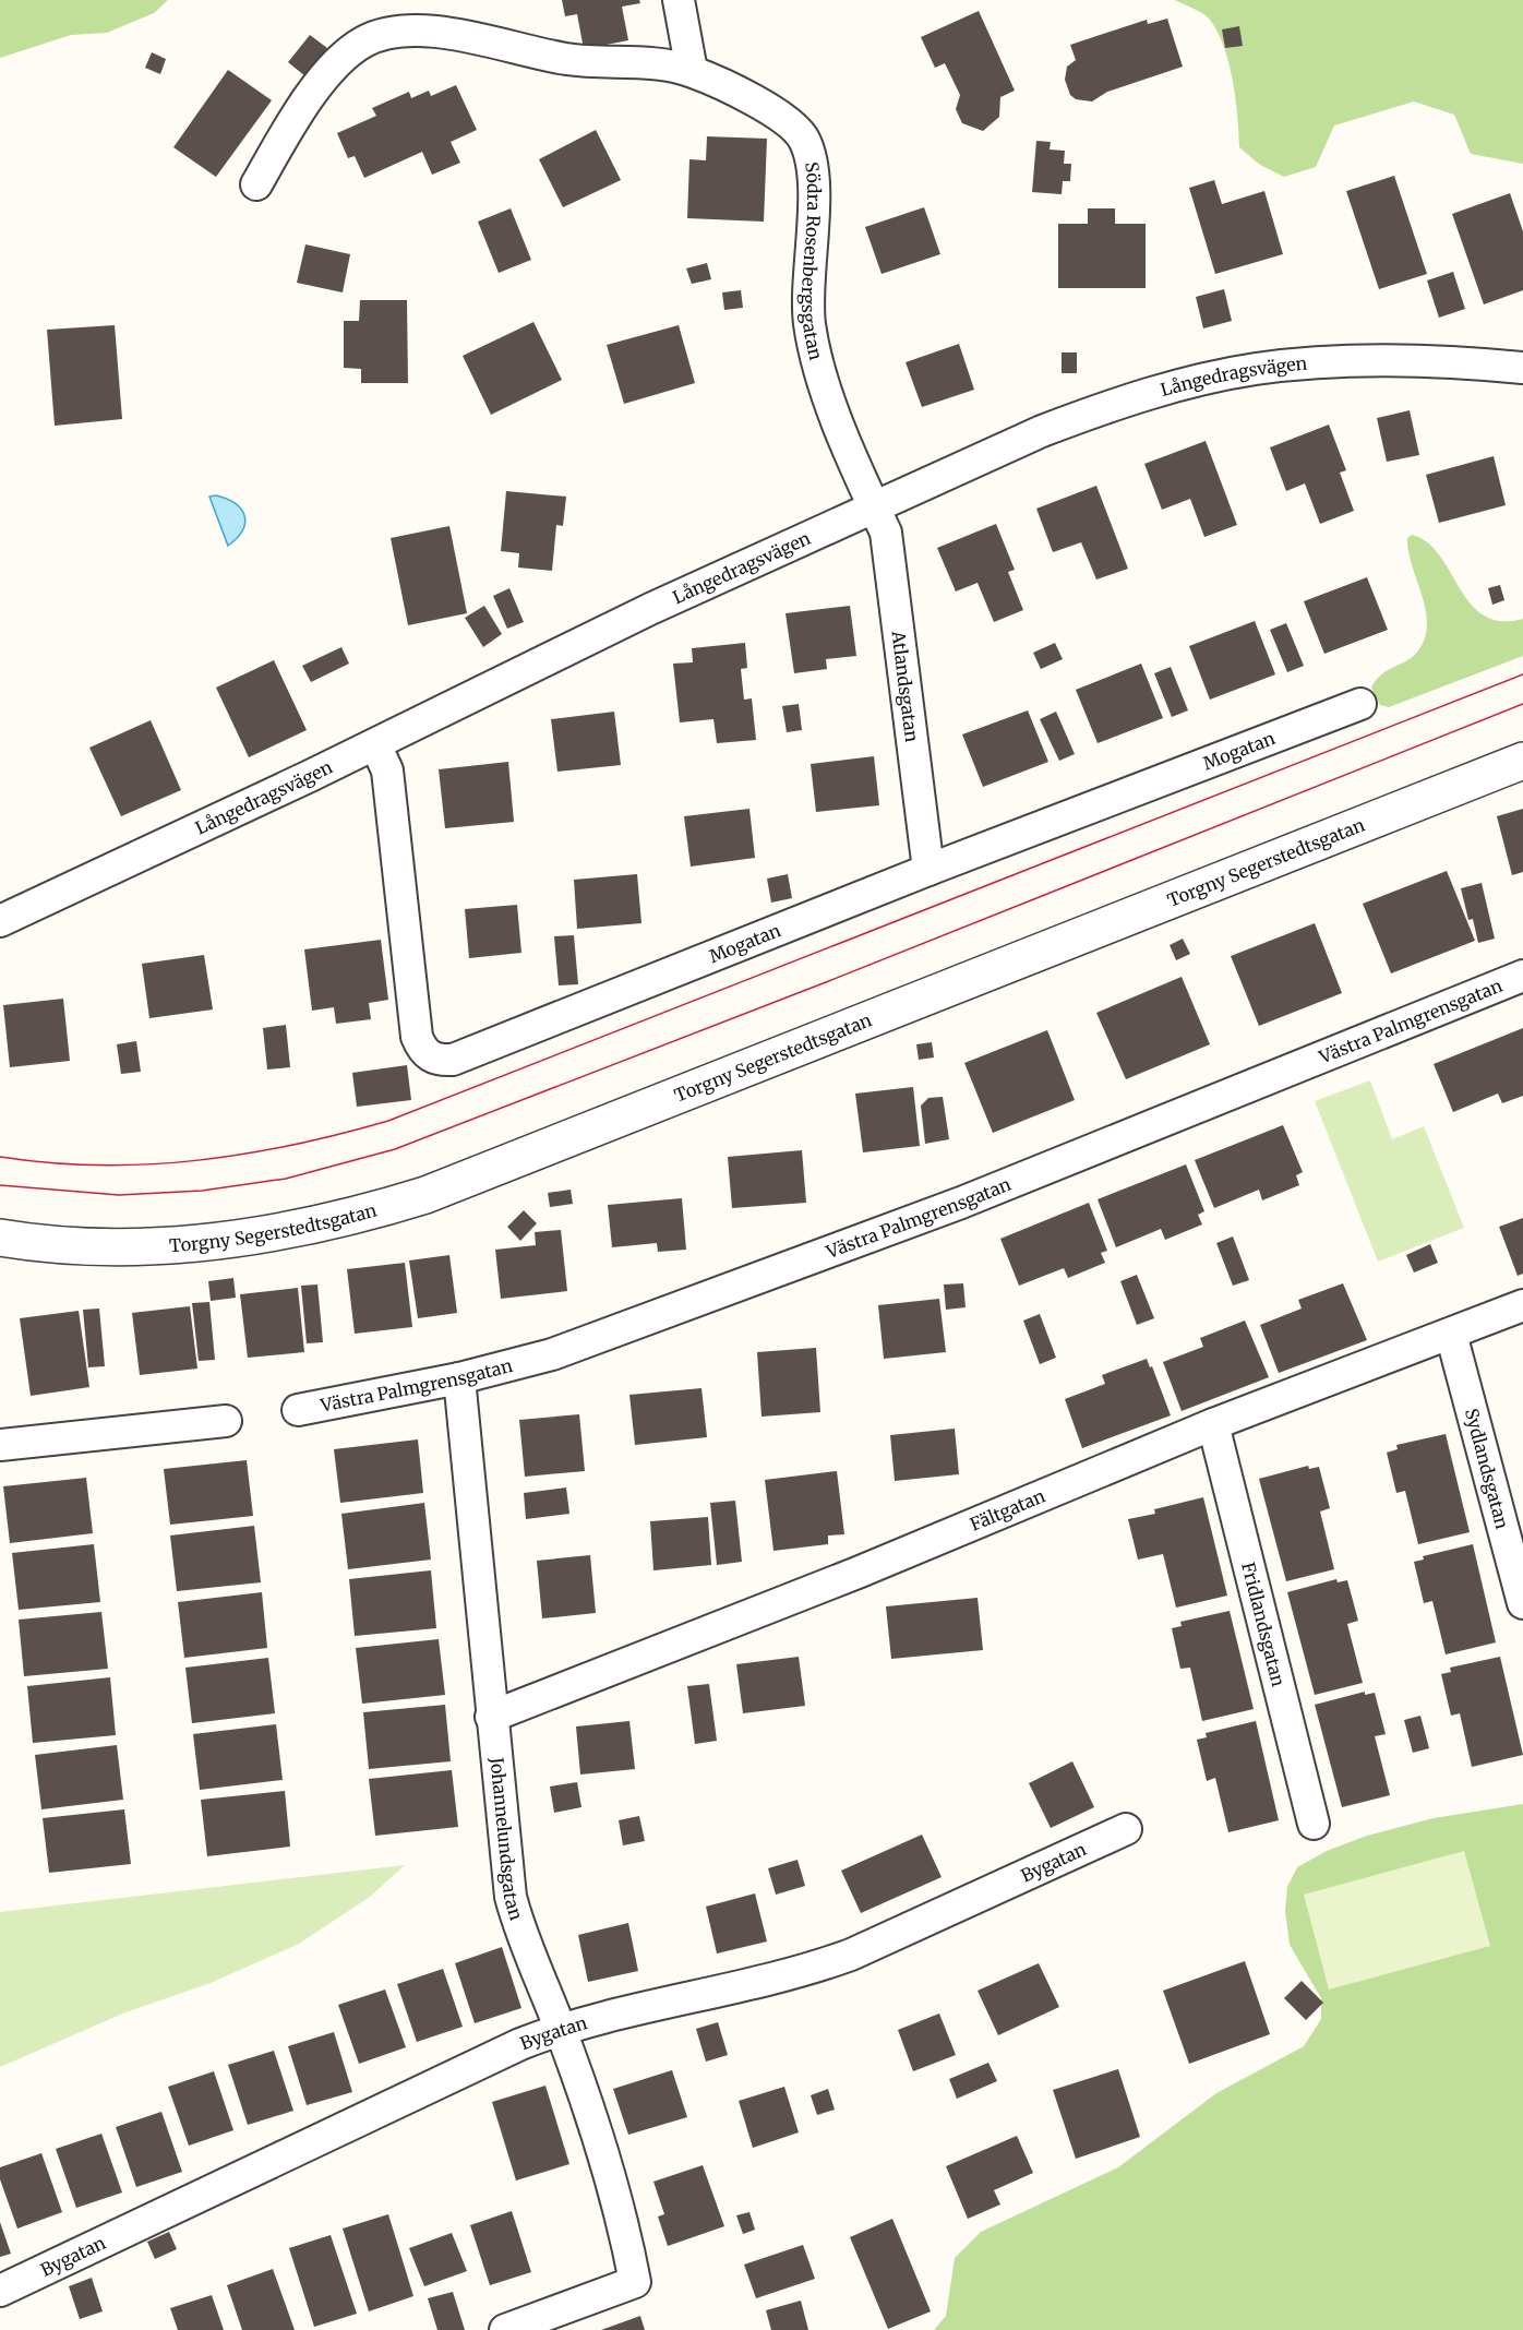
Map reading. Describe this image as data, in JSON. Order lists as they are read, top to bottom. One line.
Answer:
{"streets":{"street":["Södra Rosenbergsgatan","Långedragsvägen","Atlandsgatan","Mogatan","Torgny Segerstedtsgatan","Västra Palmgrensgatan","Sydlandsgatan","Fältgatan","Fridlandsgatan","Johannelundsgatan","Bygatan"]},"crossings":[["Södra Rosenbergsgatan","Långedragsvägen"],["Södra Rosenbergsgatan","Atlandsgatan"],["Långedragsvägen","Atlandsgatan"],["Långedragsvägen","Mogatan"],["Atlandsgatan","Mogatan"],["Västra Palmgrensgatan","Johannelundsgatan"],["Sydlandsgatan","Fältgatan"],["Fältgatan","Fridlandsgatan"],["Fältgatan","Johannelundsgatan"],["Johannelundsgatan","Bygatan"]]}
